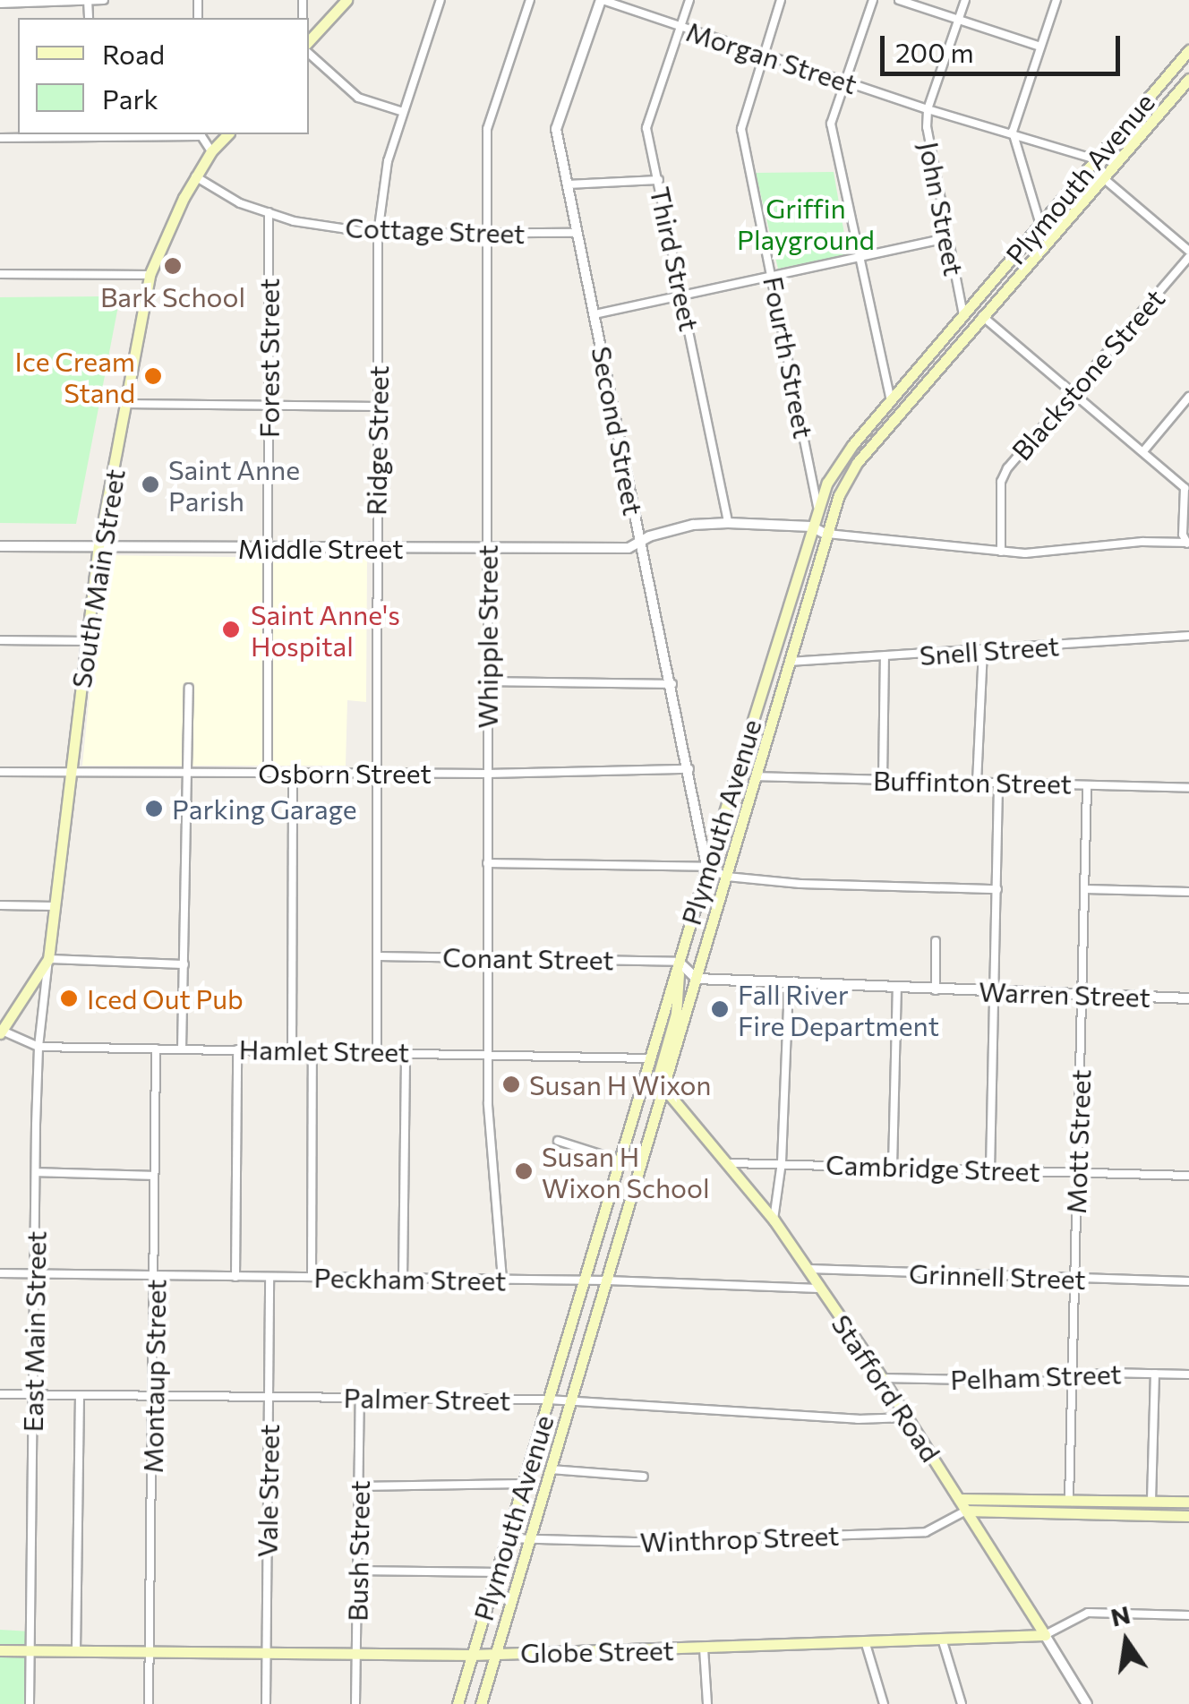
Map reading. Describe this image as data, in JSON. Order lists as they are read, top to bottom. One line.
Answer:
{"streets":{"main road":["Plymouth Avenue","South Main Street","Stafford Road","Globe Street"],"street":["Morgan Street","John Street","Cottage Street","Third Street","Fourth Street","Forest Street","Blackstone Street","Second Street","Ridge Street","Middle Street","Whipple Street","Snell Street","Osborn Street","Buffinton Street","Conant Street","Warren Street","Hamlet Street","Mott Street","Cambridge Street","Grinnell Street","Peckham Street","East Main Street","Montaup Street","Pelham Street","Palmer Street","Vale Street","Winthrop Street","Bush Street"]},"crossings":[["Morgan Street","Plymouth Avenue"],["Morgan Street","John Street"],["Morgan Street","Third Street"],["Morgan Street","Fourth Street"],["Morgan Street","Second Street"],["Plymouth Avenue","John Street"],["Plymouth Avenue","Fourth Street"],["Plymouth Avenue","Second Street"],["Plymouth Avenue","Middle Street"],["Plymouth Avenue","Snell Street"],["Plymouth Avenue","Buffinton Street"],["Plymouth Avenue","Conant Street"],["Plymouth Avenue","Warren Street"],["Plymouth Avenue","Hamlet Street"],["Plymouth Avenue","Peckham Street"],["Plymouth Avenue","Stafford Road"],["Plymouth Avenue","Palmer Street"],["Plymouth Avenue","Winthrop Street"],["Plymouth Avenue","Globe Street"],["Cottage Street","Forest Street"],["Cottage Street","Second Street"],["Cottage Street","Ridge Street"],["Cottage Street","South Main Street"],["Cottage Street","Whipple Street"],["Third Street","Middle Street"],["Forest Street","Middle Street"],["Forest Street","Osborn Street"],["Second Street","Middle Street"],["Second Street","Osborn Street"],["Ridge Street","Middle Street"],["Ridge Street","Osborn Street"],["Ridge Street","Conant Street"],["Ridge Street","Hamlet Street"],["Middle Street","South Main Street"],["Middle Street","Whipple Street"],["South Main Street","Osborn Street"],["South Main Street","Hamlet Street"],["South Main Street","East Main Street"],["Whipple Street","Osborn Street"],["Whipple Street","Conant Street"],["Whipple Street","Hamlet Street"],["Whipple Street","Peckham Street"],["Buffinton Street","Mott Street"],["Warren Street","Mott Street"],["Hamlet Street","East Main Street"],["Hamlet Street","Montaup Street"],["Mott Street","Cambridge Street"],["Mott Street","Grinnell Street"],["Mott Street","Pelham Street"],["Cambridge Street","Stafford Road"],["Grinnell Street","Stafford Road"],["Peckham Street","East Main Street"],["Peckham Street","Montaup Street"],["Peckham Street","Stafford Road"],["Peckham Street","Vale Street"],["East Main Street","Palmer Street"],["East Main Street","Globe Street"],["Montaup Street","Palmer Street"],["Montaup Street","Globe Street"],["Pelham Street","Stafford Road"],["Stafford Road","Palmer Street"],["Stafford Road","Winthrop Street"],["Stafford Road","Globe Street"],["Palmer Street","Vale Street"],["Palmer Street","Bush Street"],["Vale Street","Globe Street"],["Bush Street","Globe Street"]],"parks":["Griffin Playground"],"places":["Bark School","Ice Cream Stand","Saint Anne Parish","Saint Anne's Hospital","Parking Garage","Iced Out Pub","Fall River Fire Department","Susan H Wixon","Susan H Wixon School"],"legend":["Road","Park"],"scale_bar":"200 m","north":"top"}
